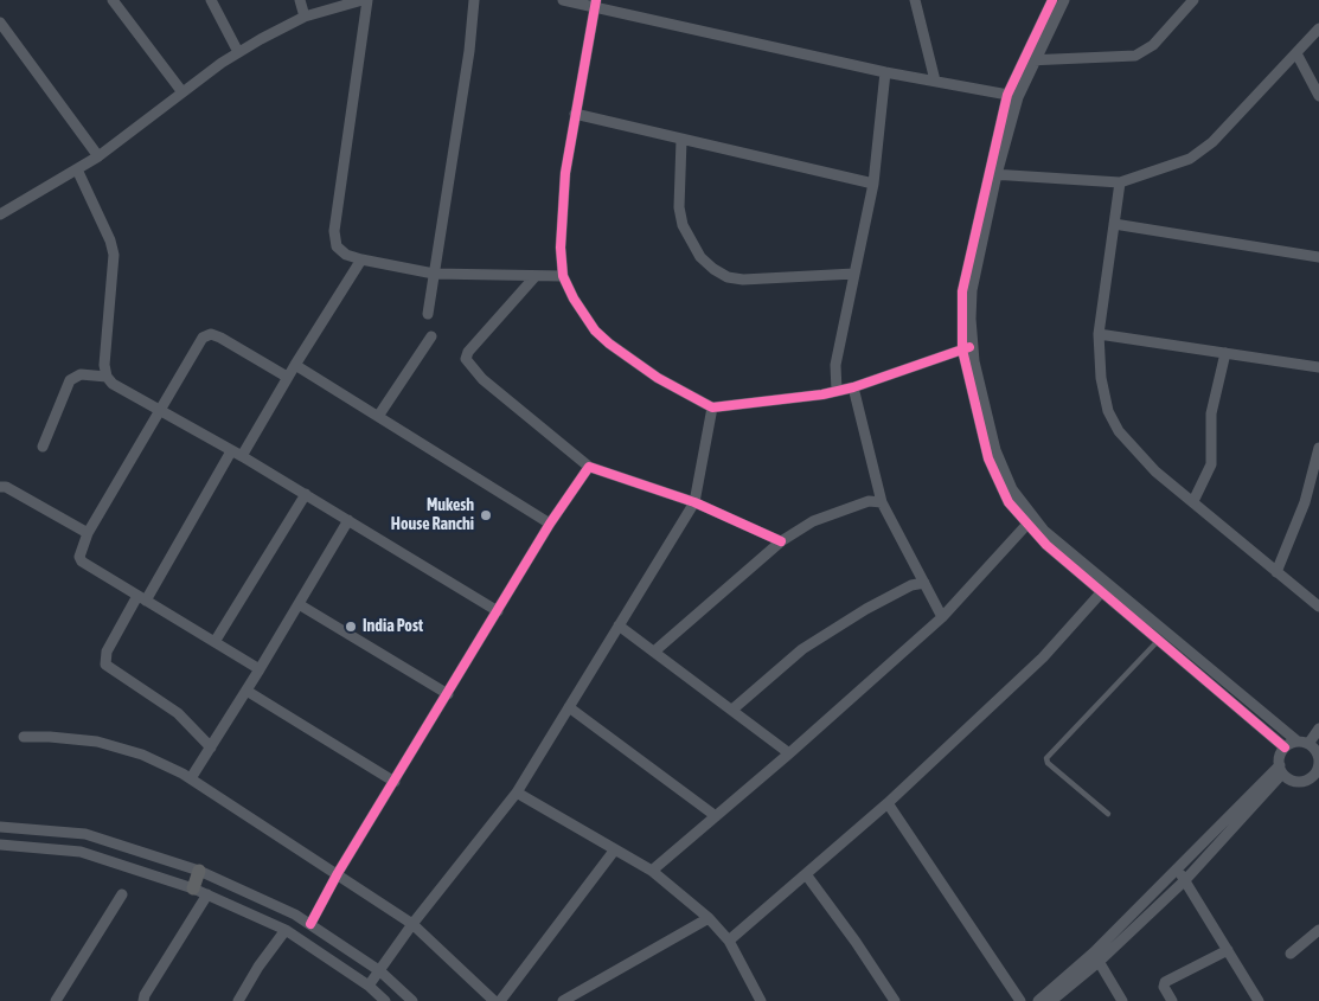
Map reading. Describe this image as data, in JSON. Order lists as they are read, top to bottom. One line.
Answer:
{"places":["Mukesh House Ranchi","India Post"]}
